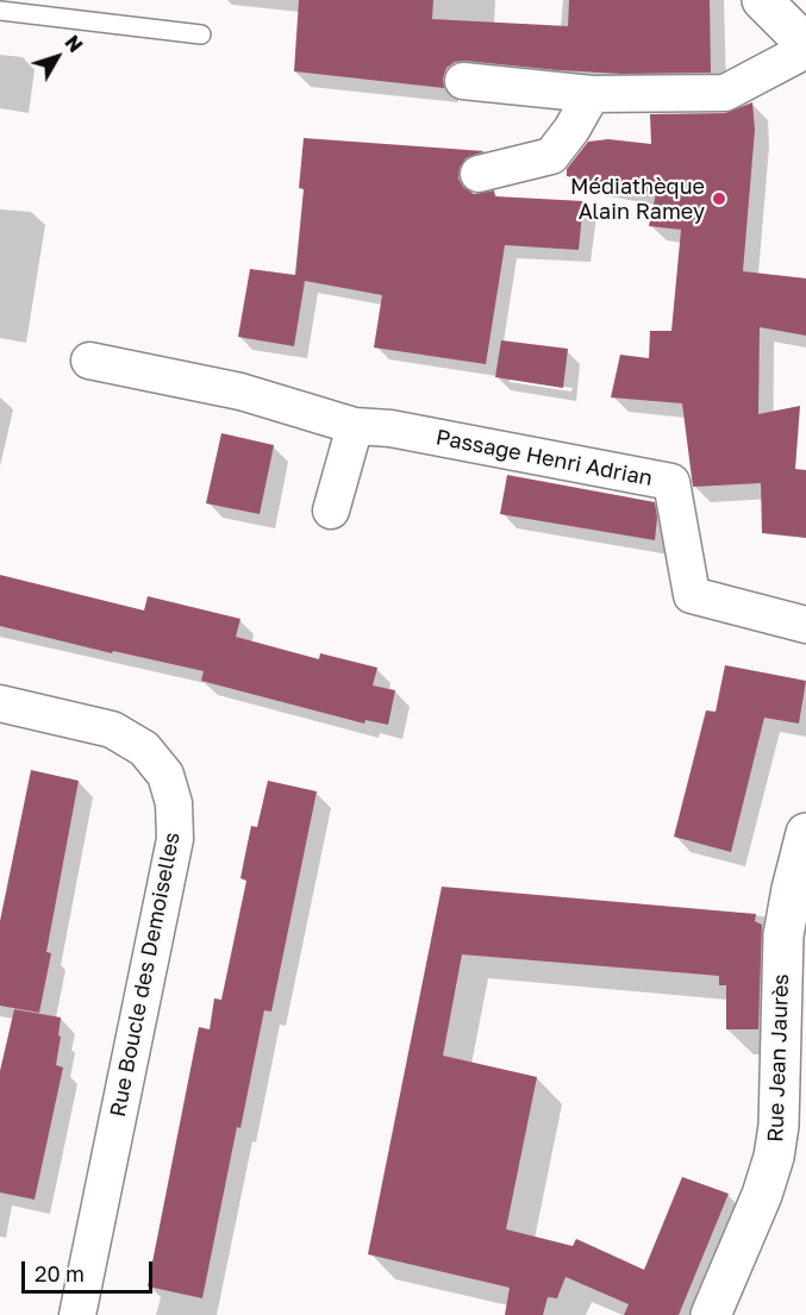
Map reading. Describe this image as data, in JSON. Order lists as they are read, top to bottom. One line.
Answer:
{"streets":{"street":["Passage Henri Adrian","Rue Boucle des Demoiselles","Rue Jean Jaurès"]},"places":["Médiathèque Alain Ramey"],"scale_bar":"20 m","north":"top right"}
